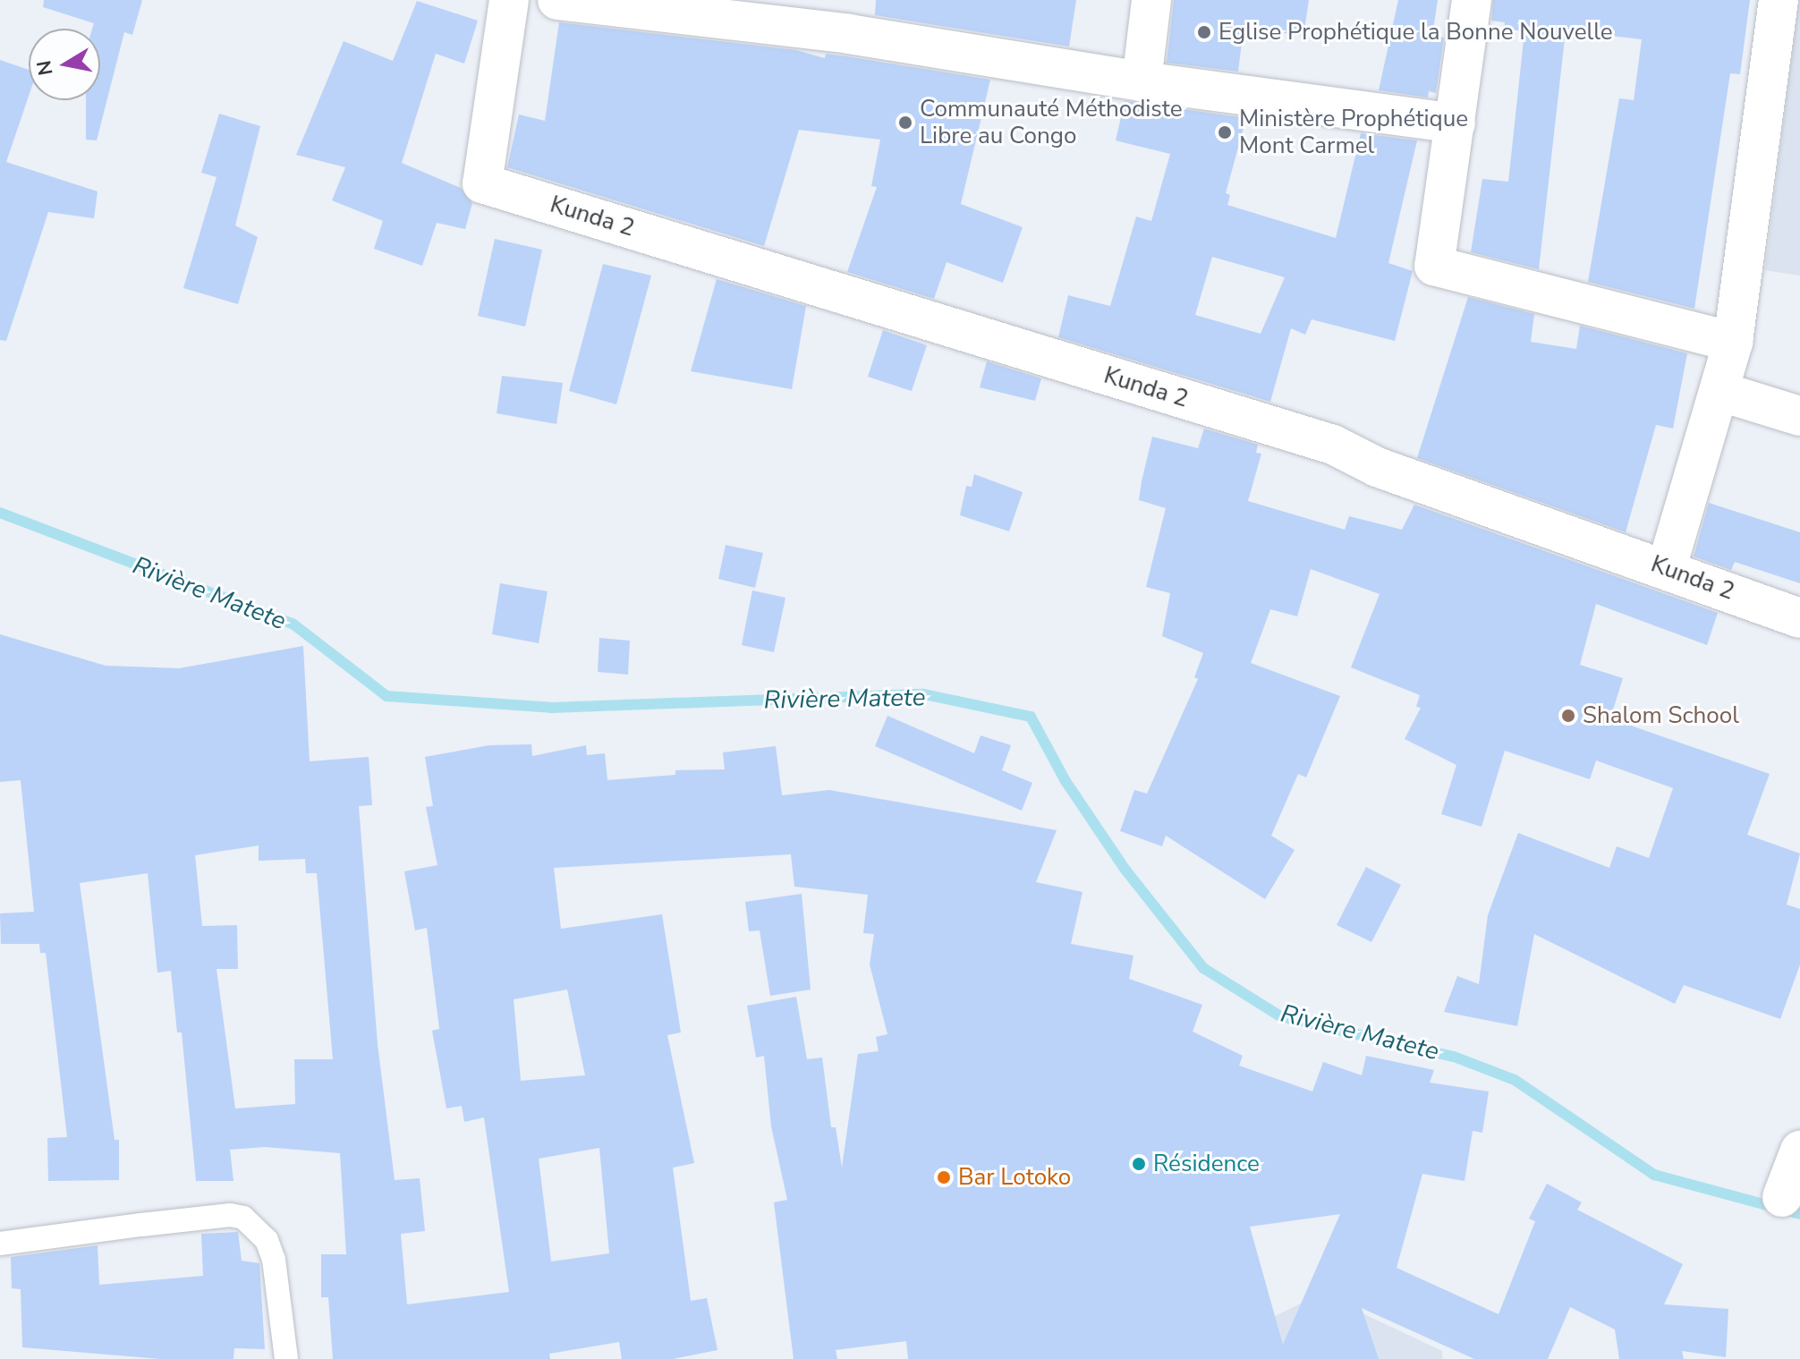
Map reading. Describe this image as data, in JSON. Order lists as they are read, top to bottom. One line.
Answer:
{"streets":{"street":["Kunda 2"]},"water":["Rivière Matete"],"places":["Eglise Prophétique la Bonne Nouvelle","Communauté Méthodiste Libre au Congo","Ministère Prophétique Mont Carmel","Shalom School","Résidence","Bar Lotoko"],"north":"left"}
